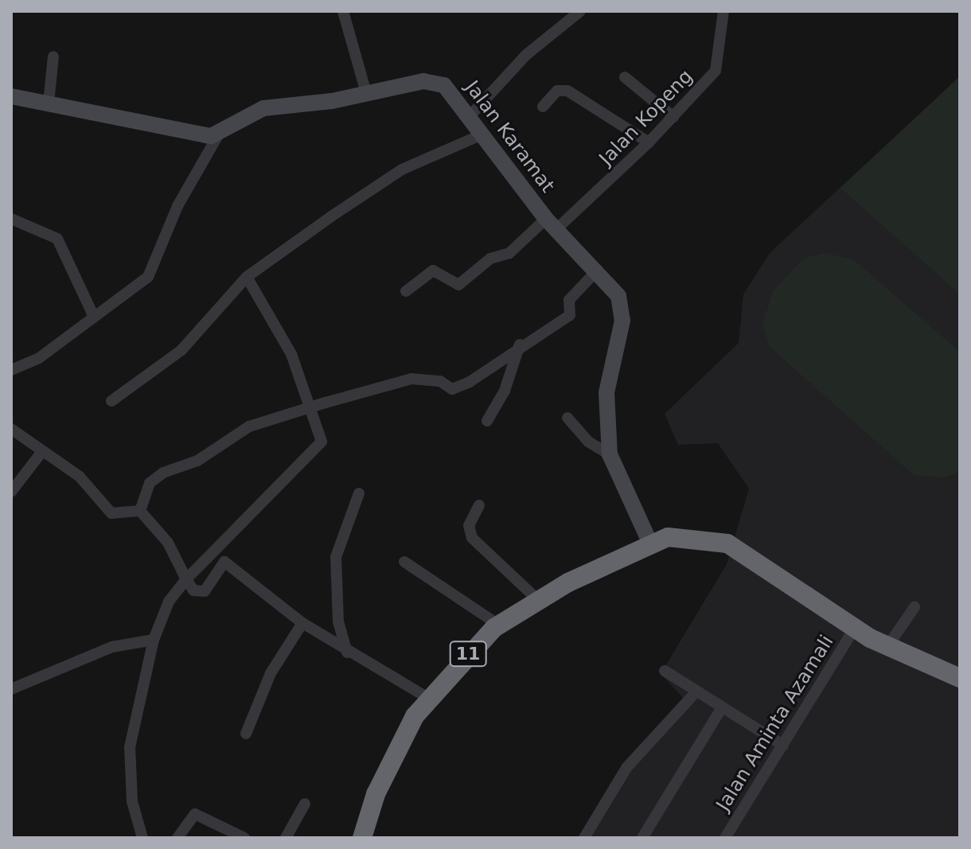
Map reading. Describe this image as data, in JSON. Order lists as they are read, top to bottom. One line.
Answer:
{"streets":{"highway":["11"],"street":["Jalan Kopeng","Jalan Karamat","Jalan Aminta Azamali"]},"crossings":[["Jalan Kopeng","Jalan Karamat"],["Jalan Karamat","11"],["11","Jalan Aminta Azamali"]]}
